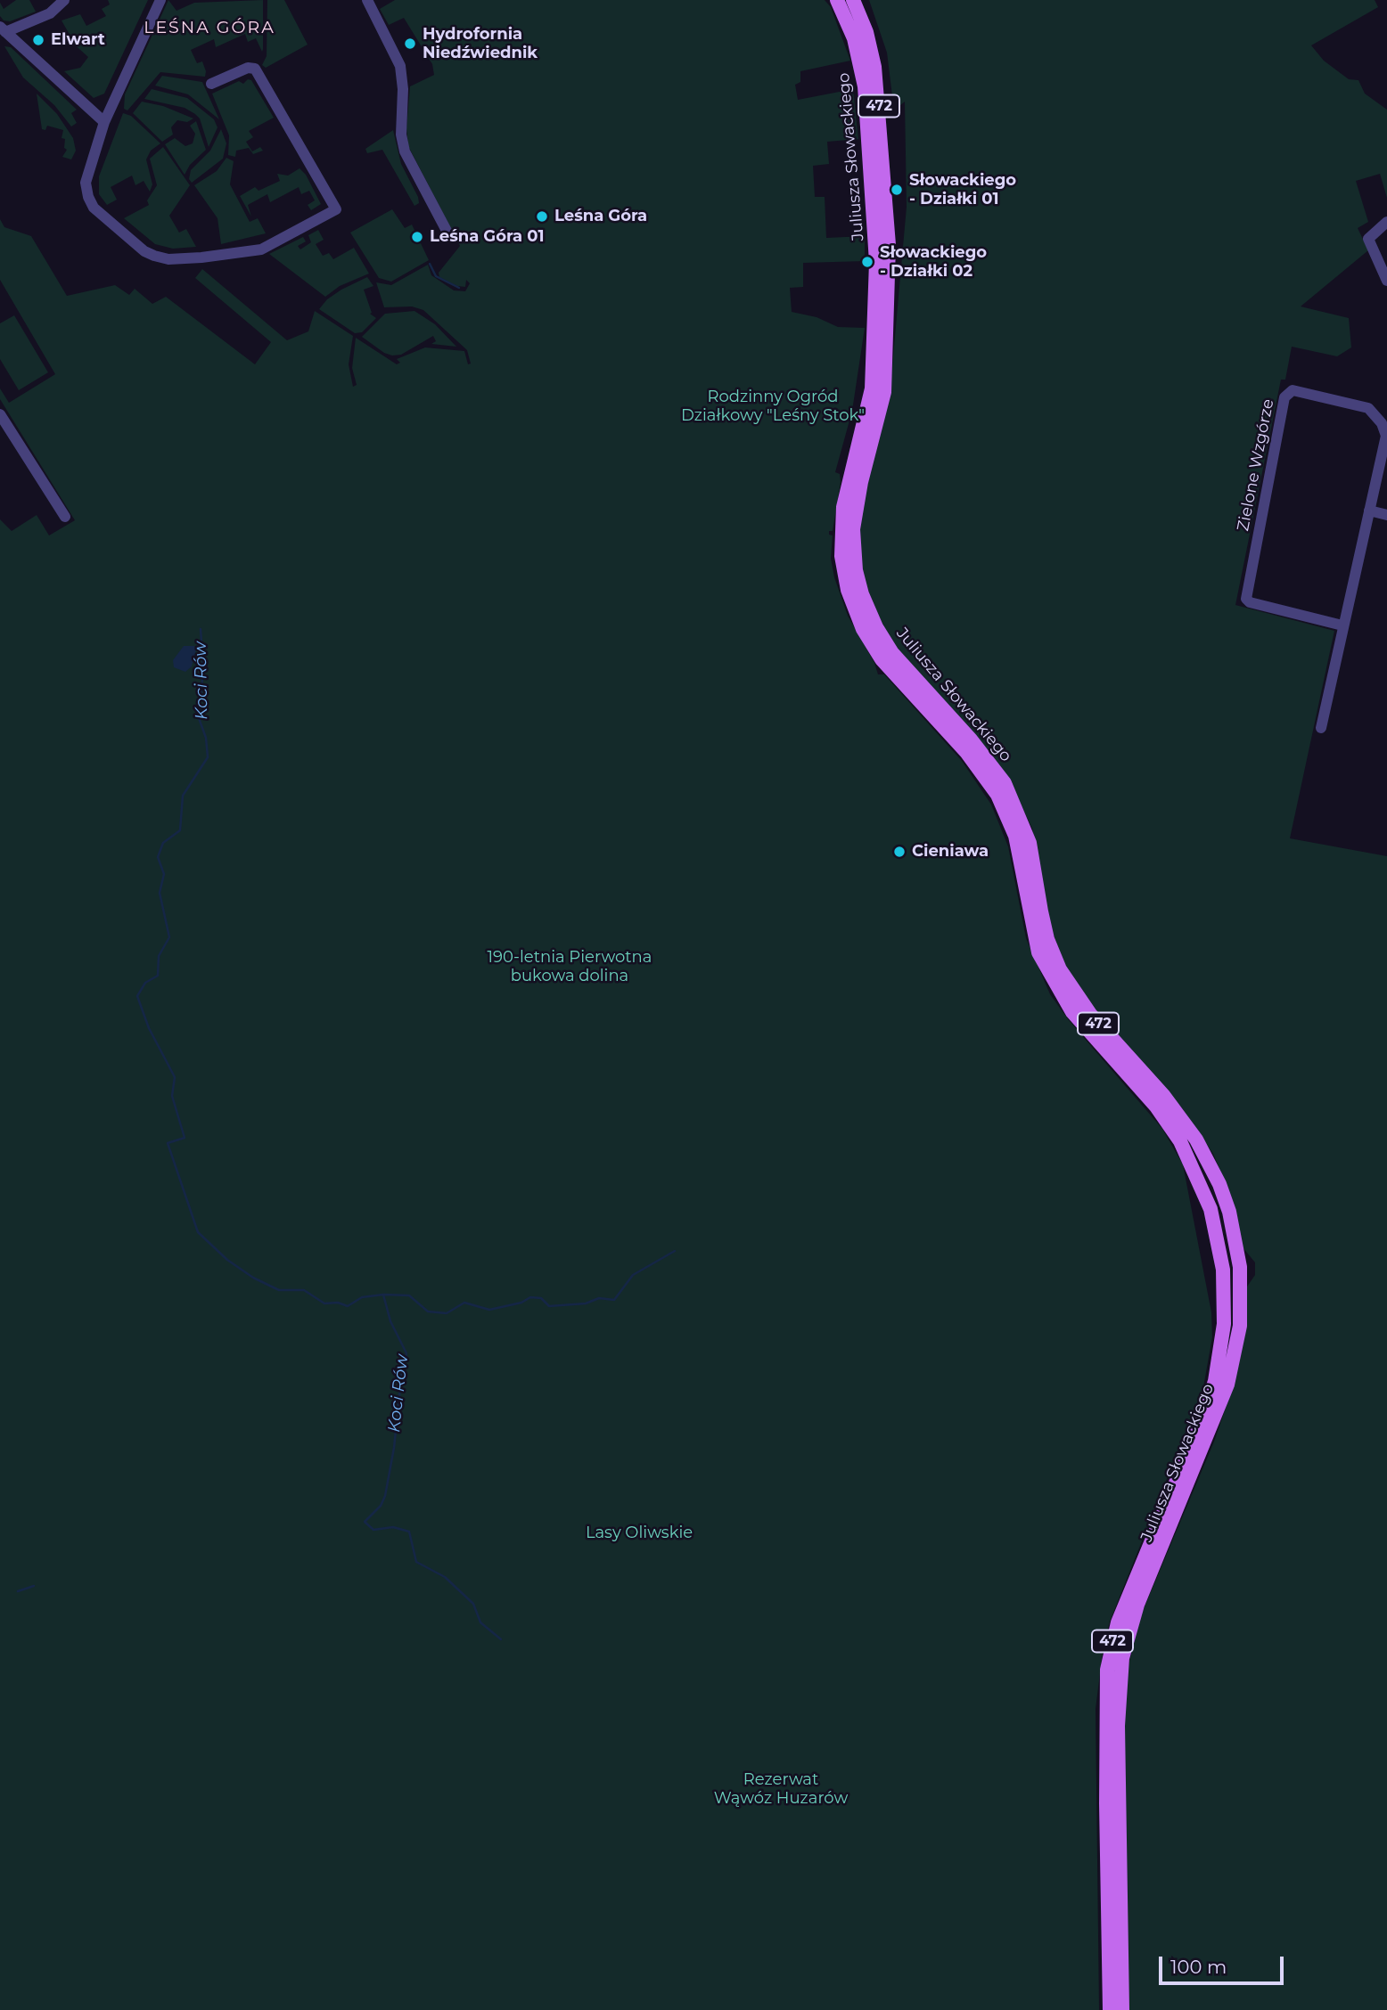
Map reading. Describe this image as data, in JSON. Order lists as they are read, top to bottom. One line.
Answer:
{"streets":{"main road":["472","Juliusza Słowackiego"],"street":["Zielone Wzgórze"]},"districts":["LEŚNA GÓRA"],"water":["Koci Rów"],"parks":["Rodzinny Ogród Działkowy \"Leśny Stok\"","190-letnia Pierwotna bukowa dolina","Lasy Oliwskie","Rezerwat Wąwóz Huzarów"],"places":["Elwart","Hydrofornia Niedźwiednik","Słowackiego - Działki 01","Leśna Góra","Leśna Góra 01","Słowackiego - Działki 02","Cieniawa"],"scale_bar":"100 m"}
